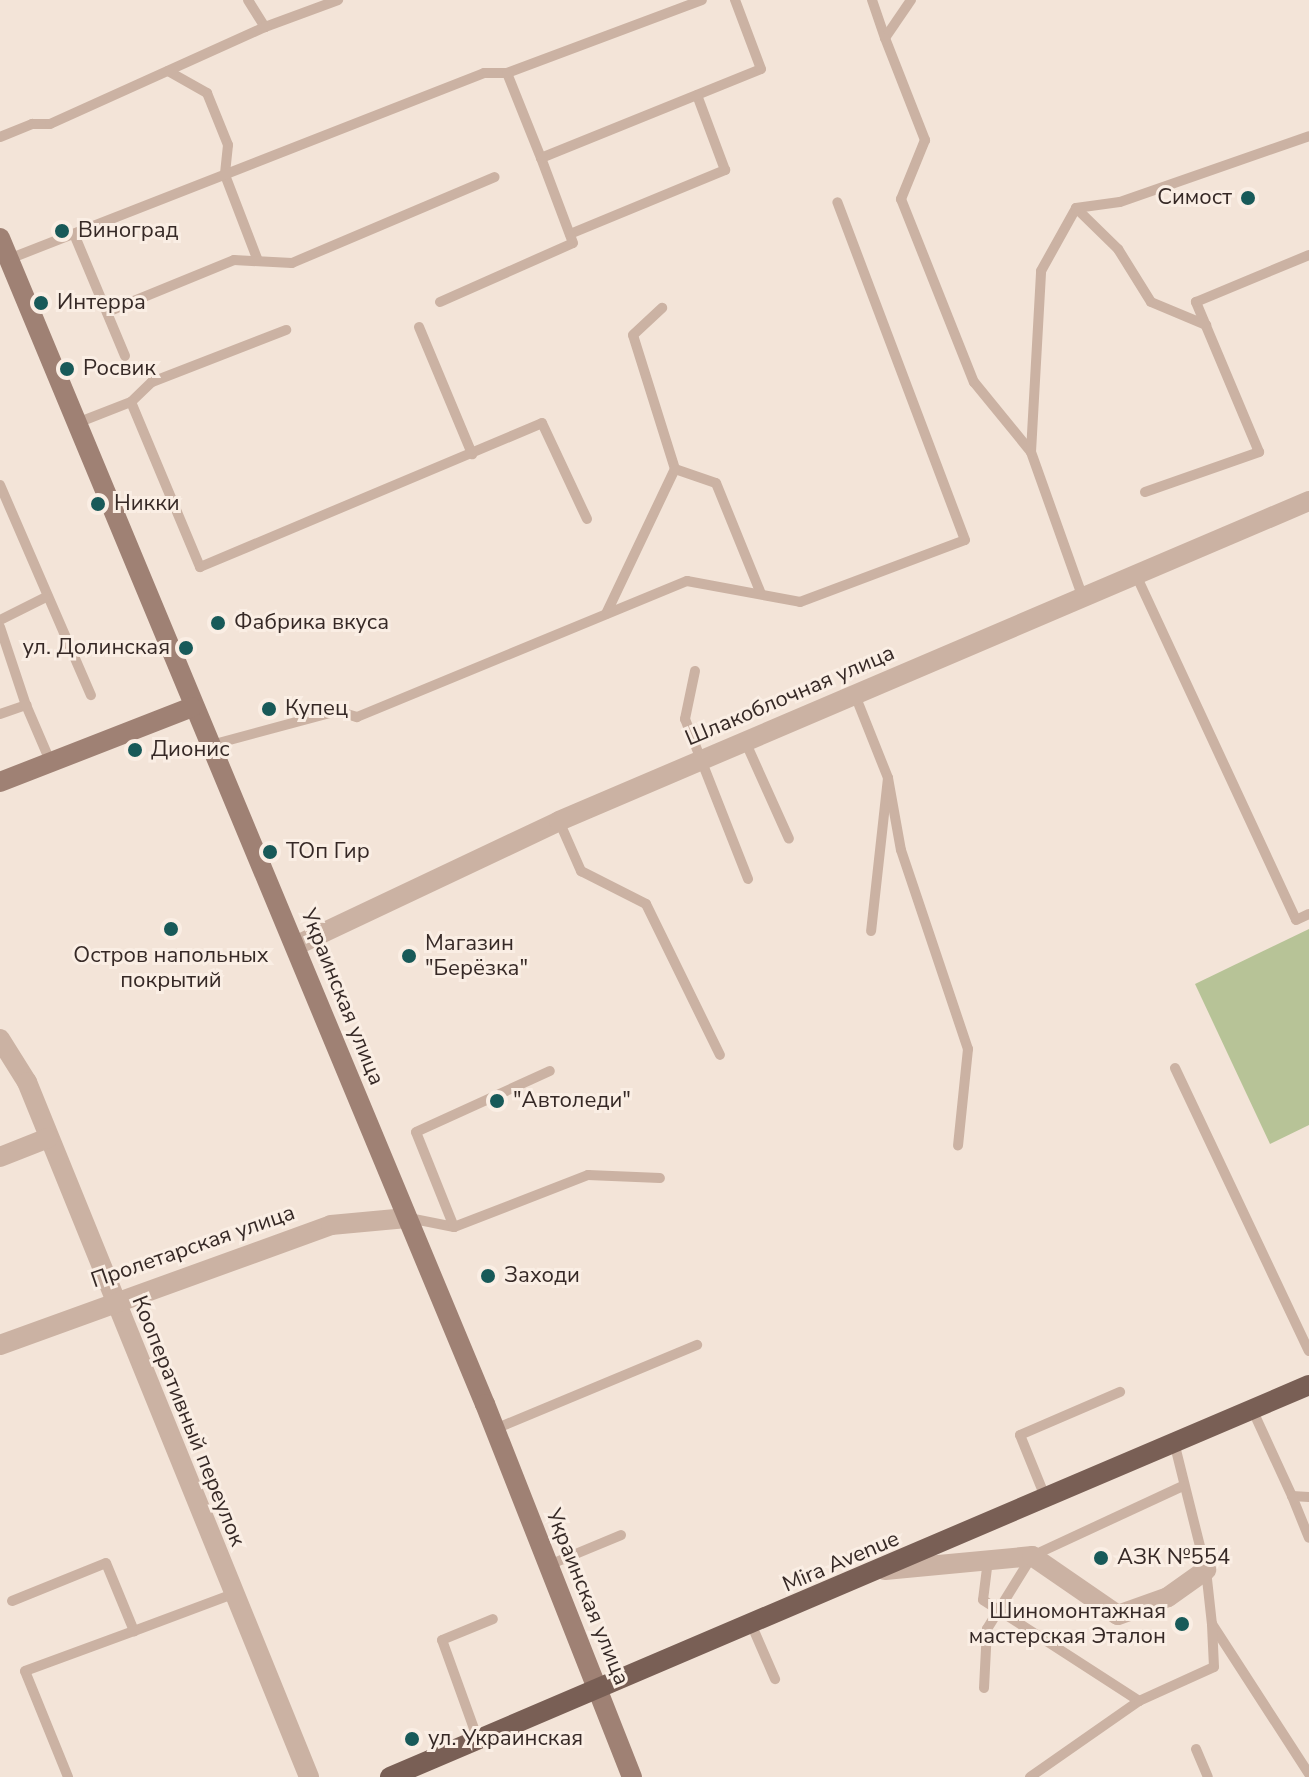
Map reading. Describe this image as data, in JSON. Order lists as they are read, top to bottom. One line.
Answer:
{"streets":{"main road":["Украинская улица","Mira Avenue"],"street":["Шлакоблочная улица","Пролетарская улица","Кооперативный переулок"]},"crossings":[["Шлакоблочная улица","Украинская улица"],["Украинская улица","Пролетарская улица"],["Украинская улица","Mira Avenue"],["Пролетарская улица","Кооперативный переулок"]],"places":["Симост","Виноград","Интерра","Росвик","Никки","Фабрика вкуса","ул. Долинская","Купец","Дионис","ТОп Гир","Остров напольных покрытий","Магазин \"Берёзка\"","\"Автоледи\"","Заходи","АЗК №554","Шиномонтажная мастерская Эталон","ул. Украинская"]}
